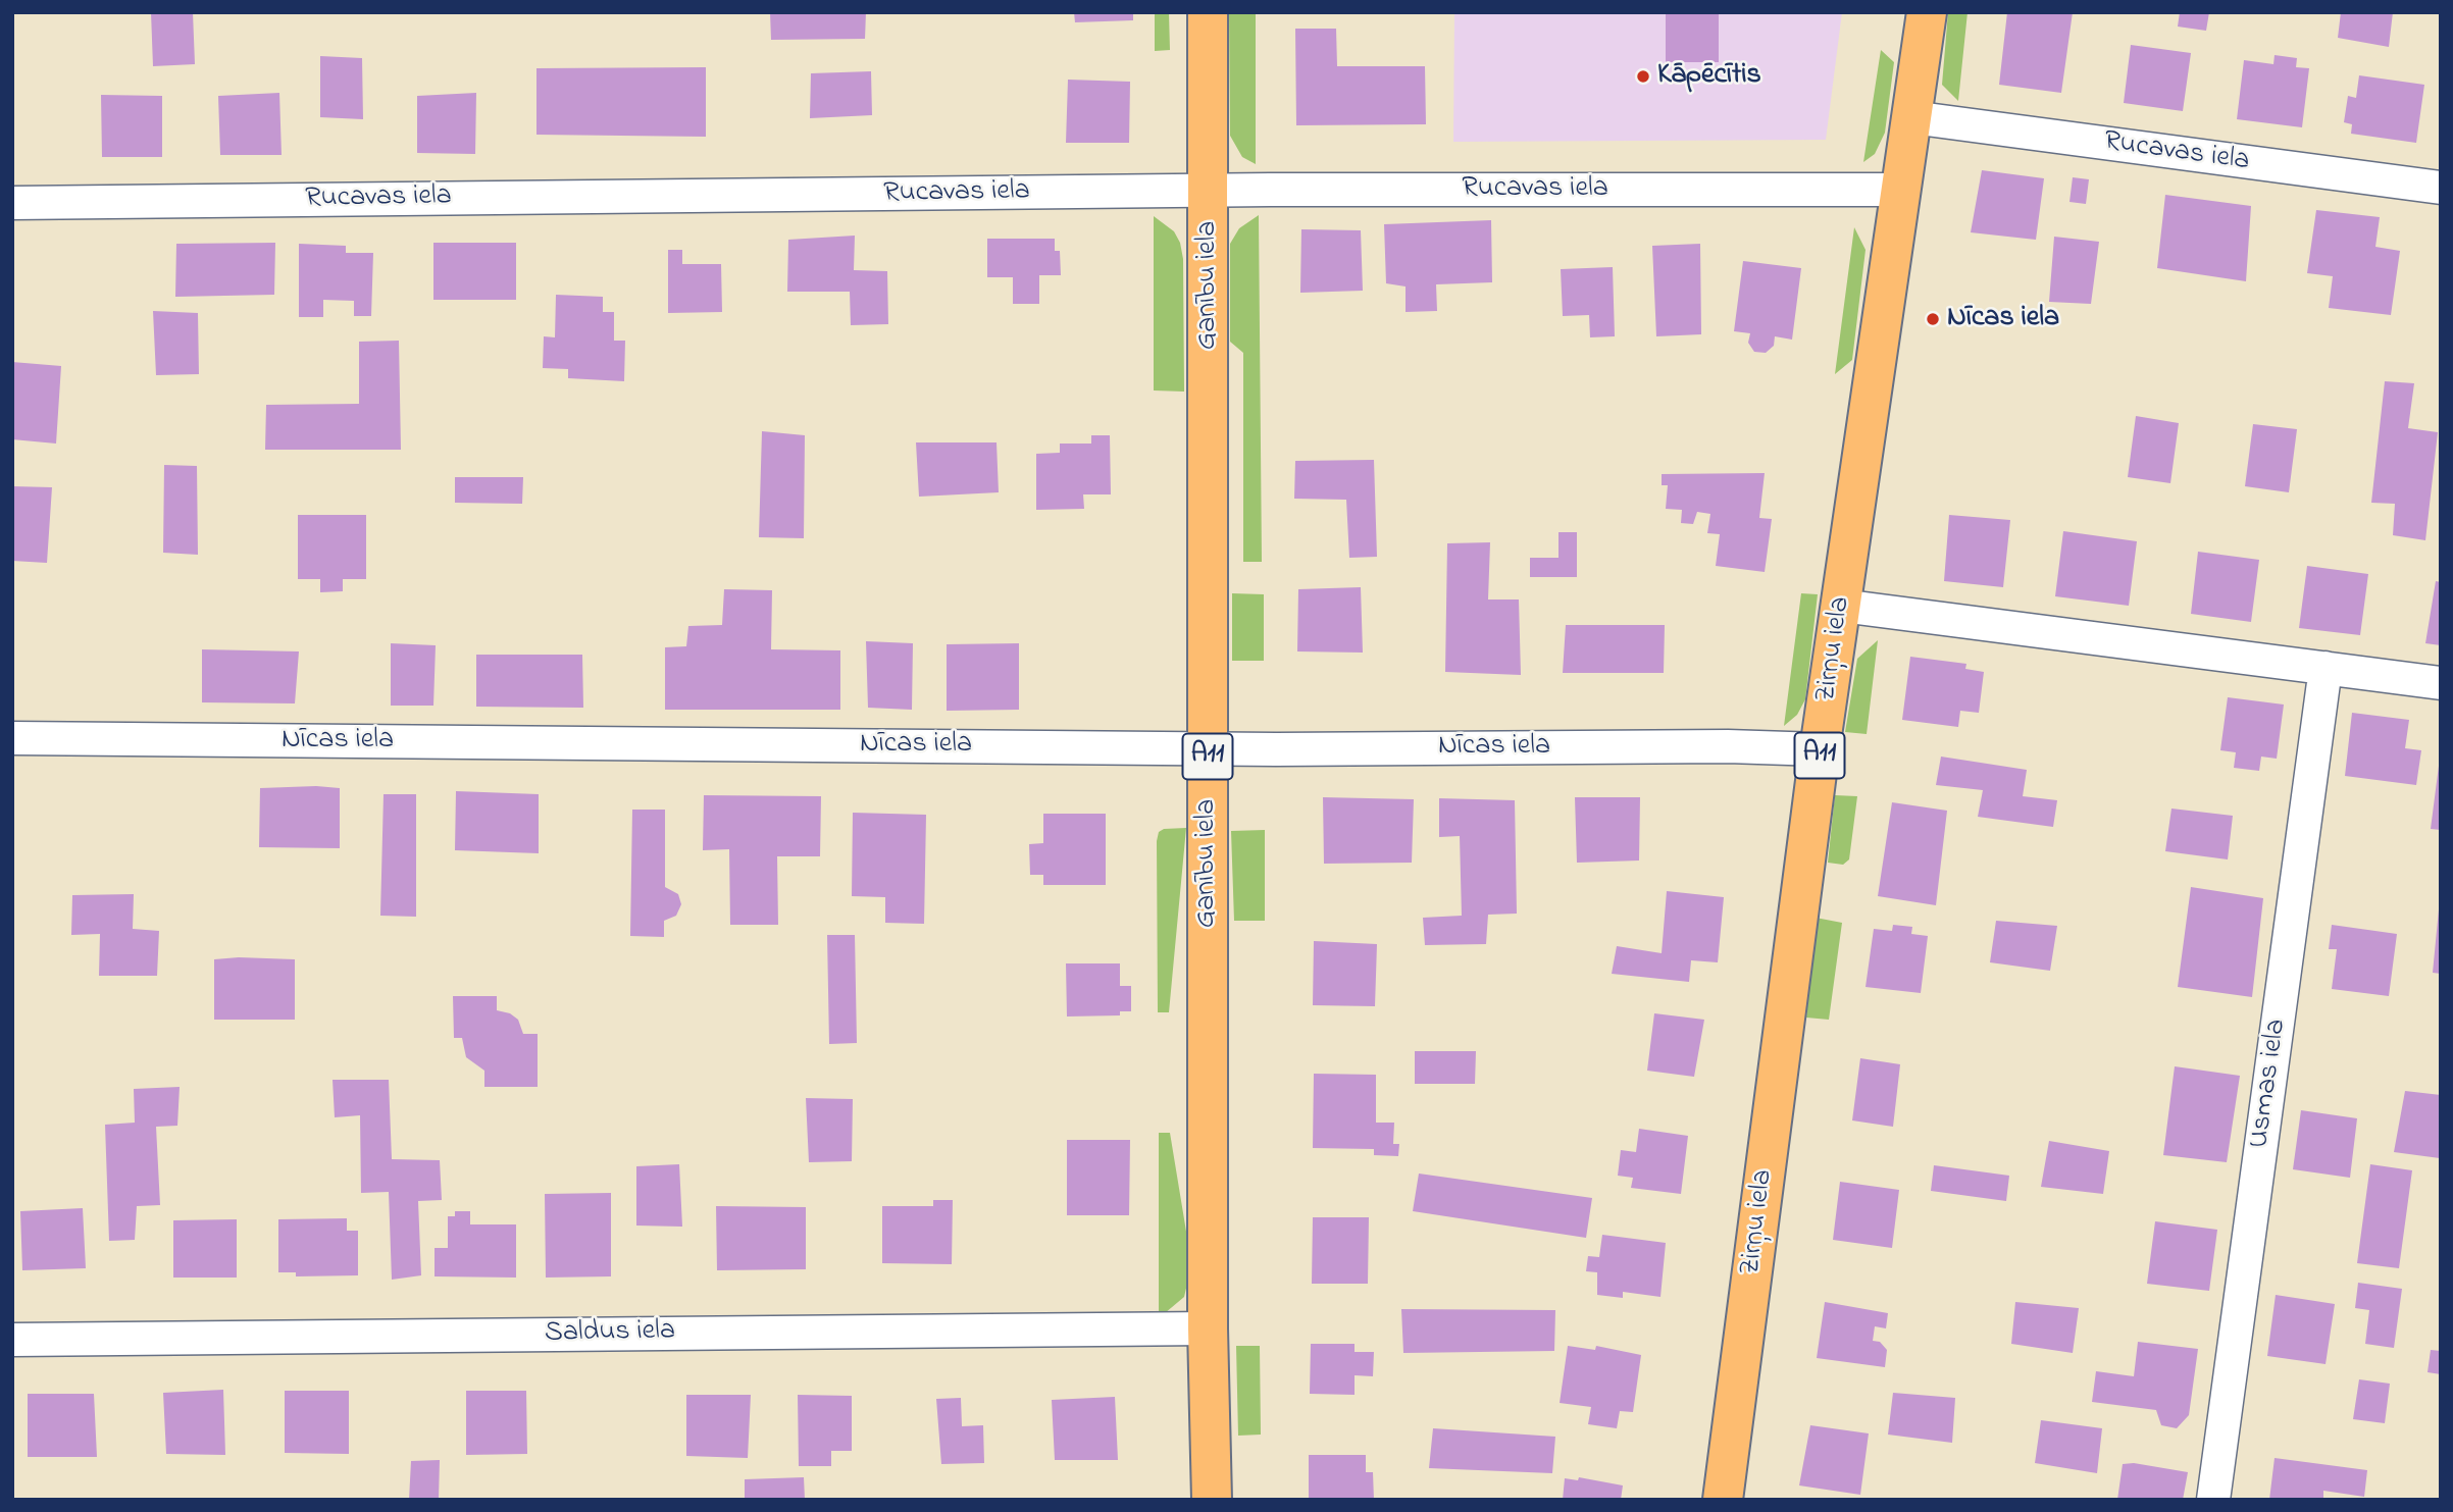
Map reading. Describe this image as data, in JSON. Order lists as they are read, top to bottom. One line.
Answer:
{"streets":{"highway":["Ganību iela","Zirņu iela","A11"],"street":["Rucavas iela","Nīcas iela","Usmas iela","Saldus iela"]},"crossings":[["Rucavas iela","Ganību iela"],["Rucavas iela","Zirņu iela"],["Ganību iela","Nīcas iela"],["Ganību iela","Saldus iela"],["Zirņu iela","Nīcas iela"]],"places":["Kāpēcītis","Nīcas iela"]}
